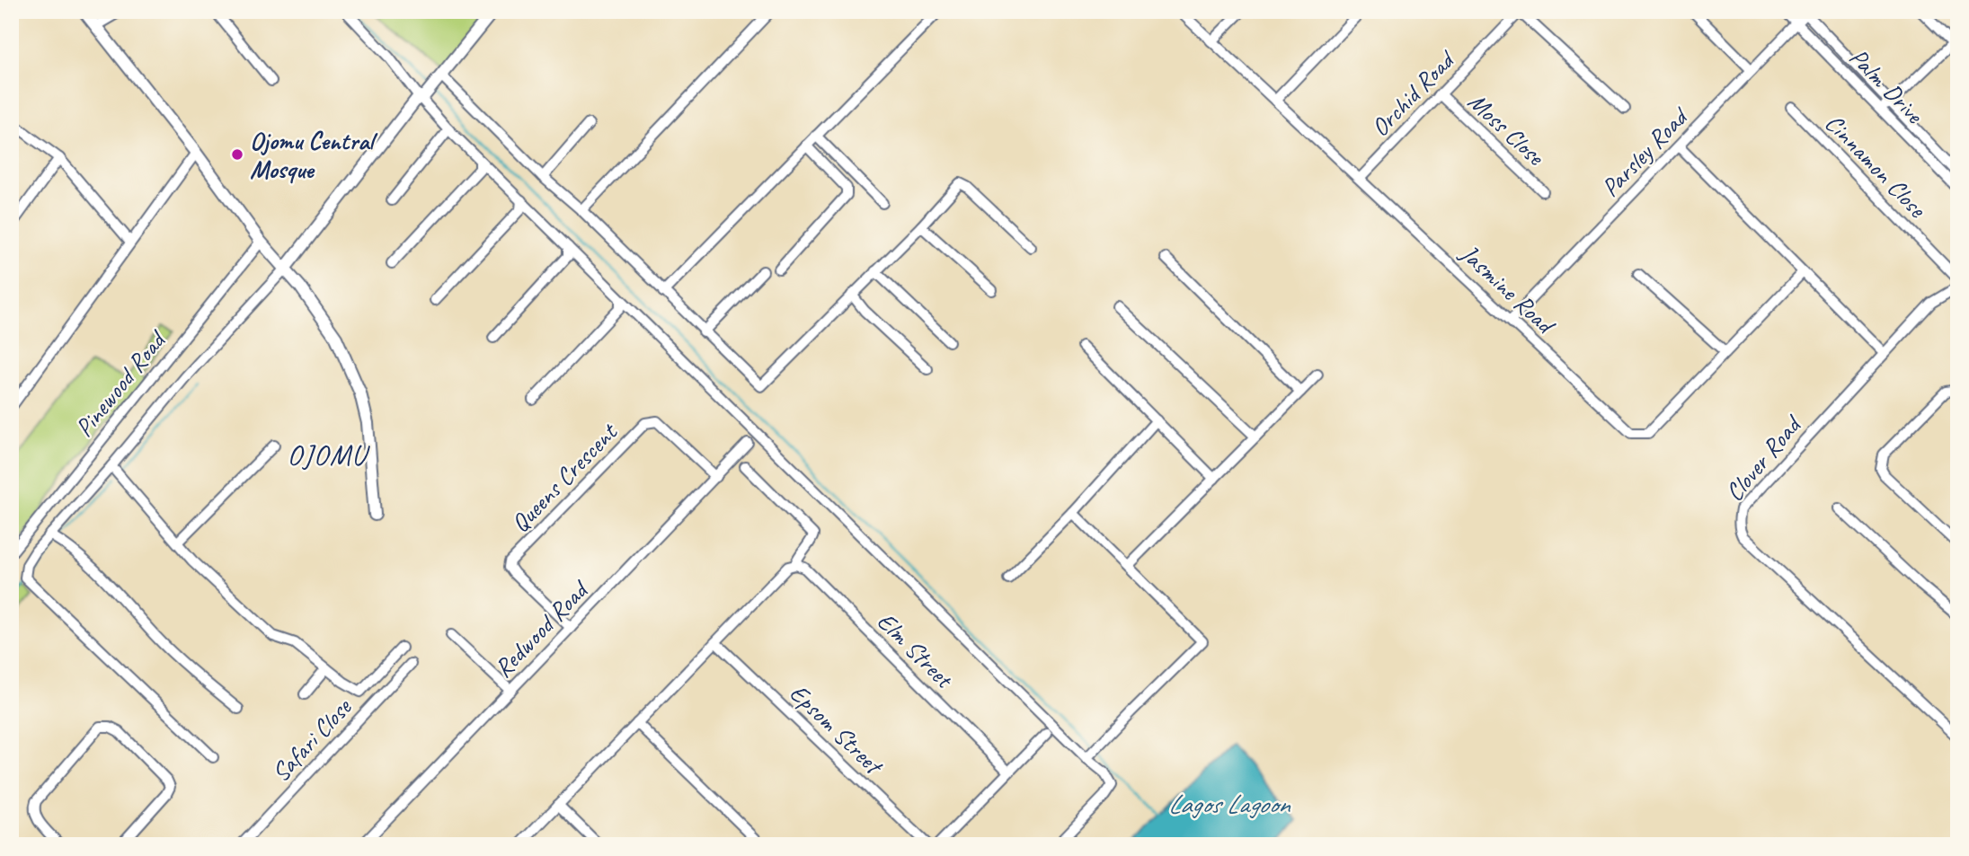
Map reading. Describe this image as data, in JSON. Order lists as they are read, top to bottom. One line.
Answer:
{"streets":{"street":["Palm Drive","Orchid Road","Moss Close","Parsley Road","Cinnamon Close","Jasmine Road","Pinewood Road","Clover Road","Queens Crescent","Redwood Road","Elm Street","Epsom Street","Safari Close"]},"crossings":[["Palm Drive","Parsley Road"],["Orchid Road","Moss Close"],["Orchid Road","Jasmine Road"],["Parsley Road","Jasmine Road"],["Queens Crescent","Redwood Road"]],"districts":["OJOMU"],"water":["Lagos Lagoon"],"places":["Ojomu Central Mosque"]}
